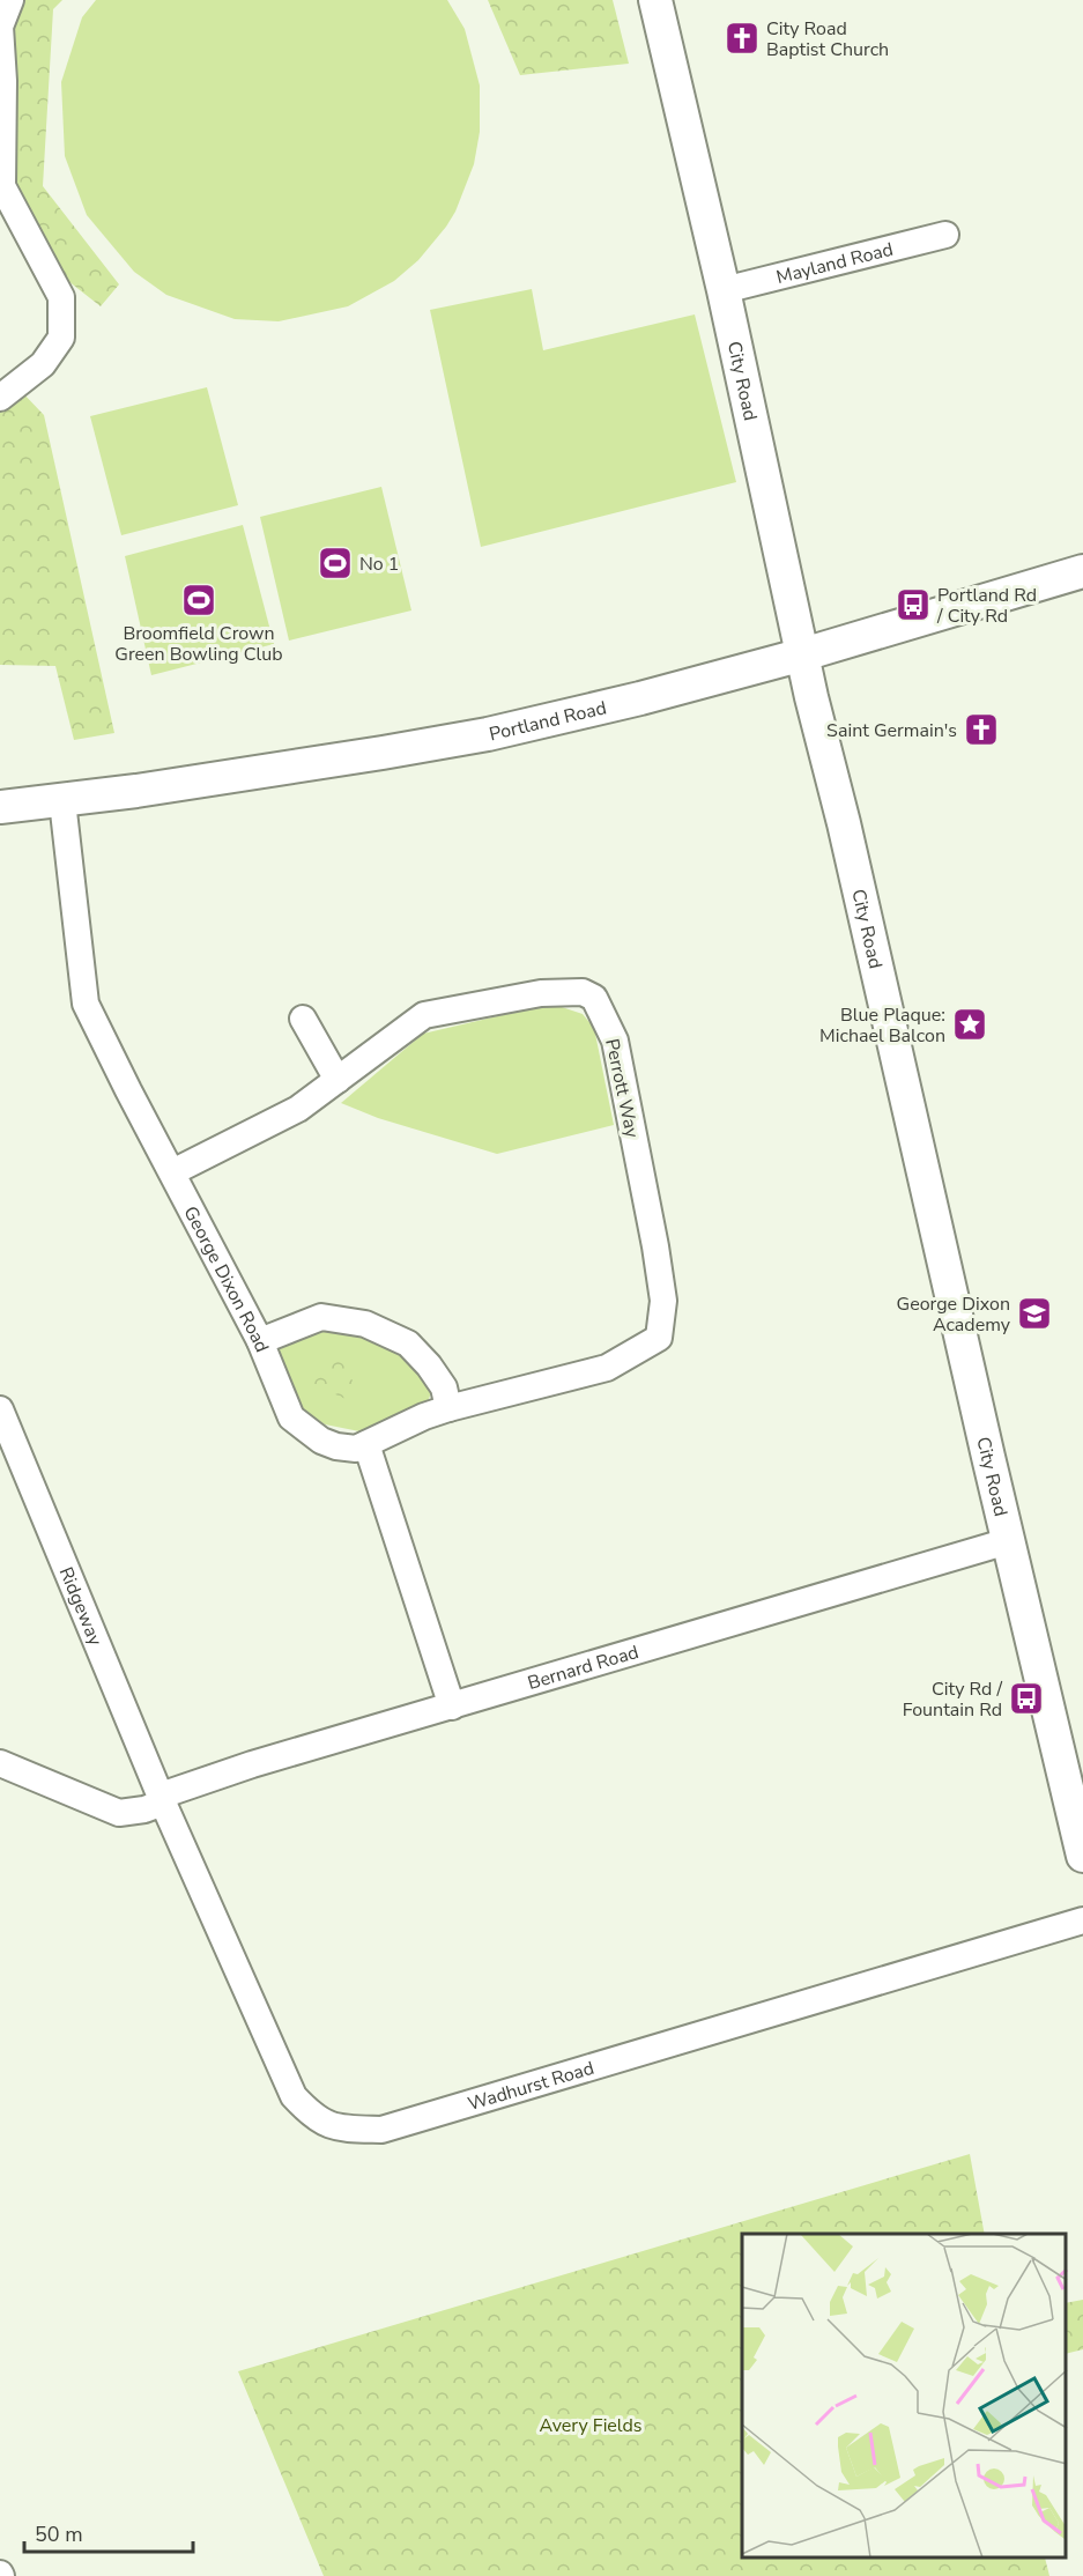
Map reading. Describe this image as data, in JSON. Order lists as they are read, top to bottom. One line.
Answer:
{"streets":{"main road":["City Road","Portland Road"],"street":["Mayland Road","Perrott Way","George Dixon Road","Ridgeway","Bernard Road","Wadhurst Road"]},"crossings":[["Mayland Road","City Road"],["City Road","Portland Road"],["City Road","Bernard Road"],["Portland Road","George Dixon Road"],["Perrott Way","George Dixon Road"],["Ridgeway","Bernard Road"],["Ridgeway","Wadhurst Road"],["Bernard Road","Wadhurst Road"]],"parks":["Avery Fields"],"places":{"church":["City Road Baptist Church","Saint Germain's"],"sports":["No 1","Broomfield Crown Green Bowling Club"],"bus stop":["Portland Rd / City Rd","City Rd / Fountain Rd"],"place":["Blue Plaque: Michael Balcon"],"school or university":["George Dixon Academy"]},"scale_bar":"50 m"}
